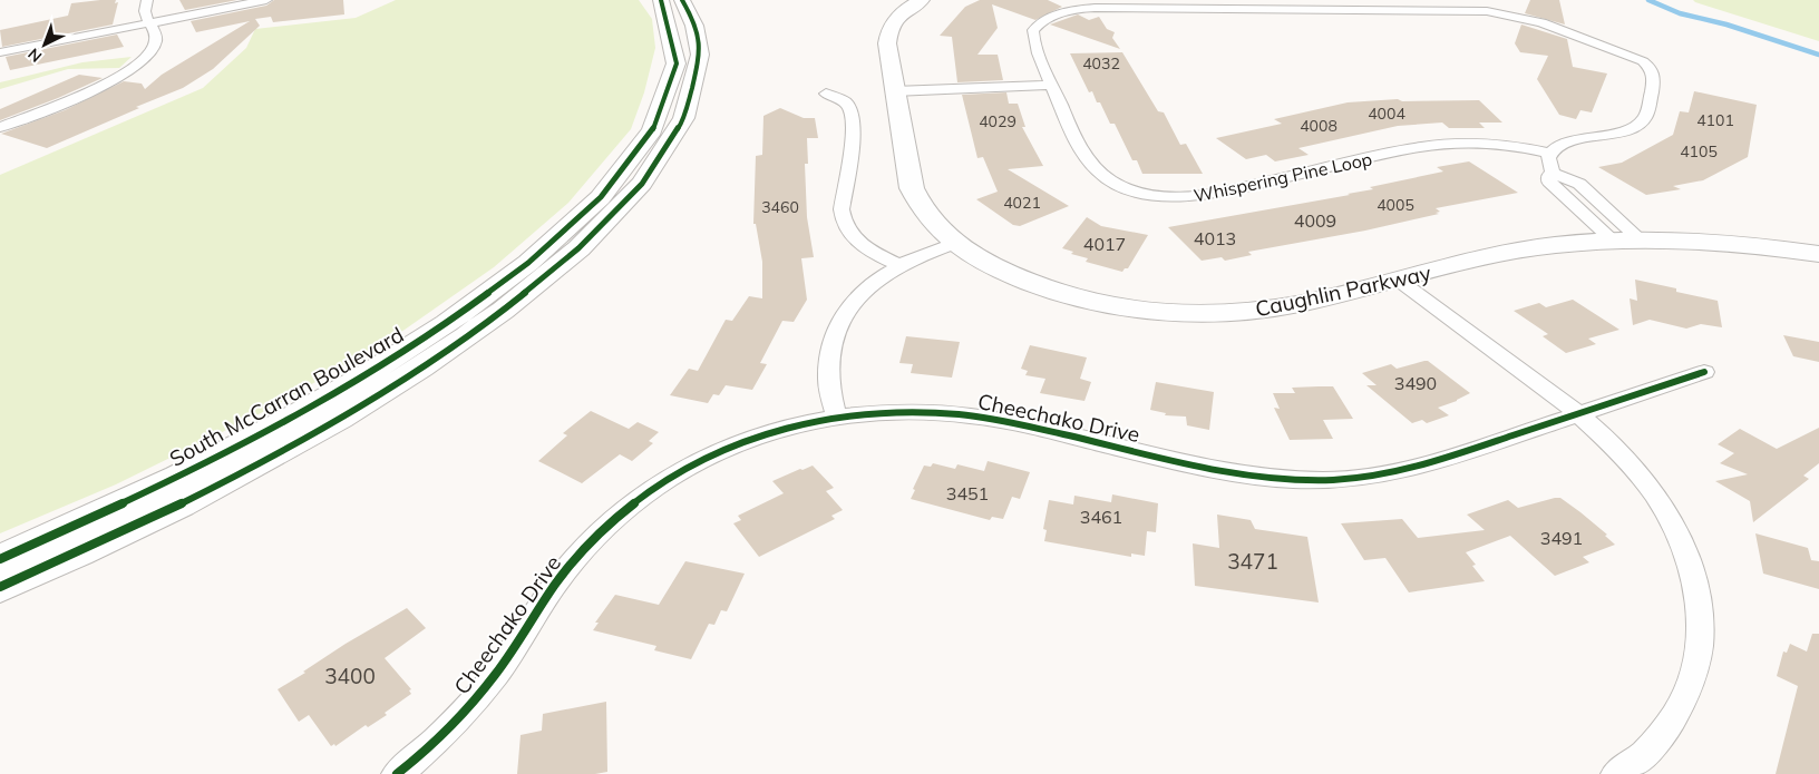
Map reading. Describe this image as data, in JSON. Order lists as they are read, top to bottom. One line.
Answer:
{"streets":{"main road":["Caughlin Parkway","South McCarran Boulevard"],"street":["Whispering Pine Loop","Cheechako Drive"]},"house_numbers":["4032","4004","4101","4029","4008","4105","4021","4005","3460","4009","4013","4017","3490","3451","3461","3491","3471","3400"],"north":"bottom left"}
